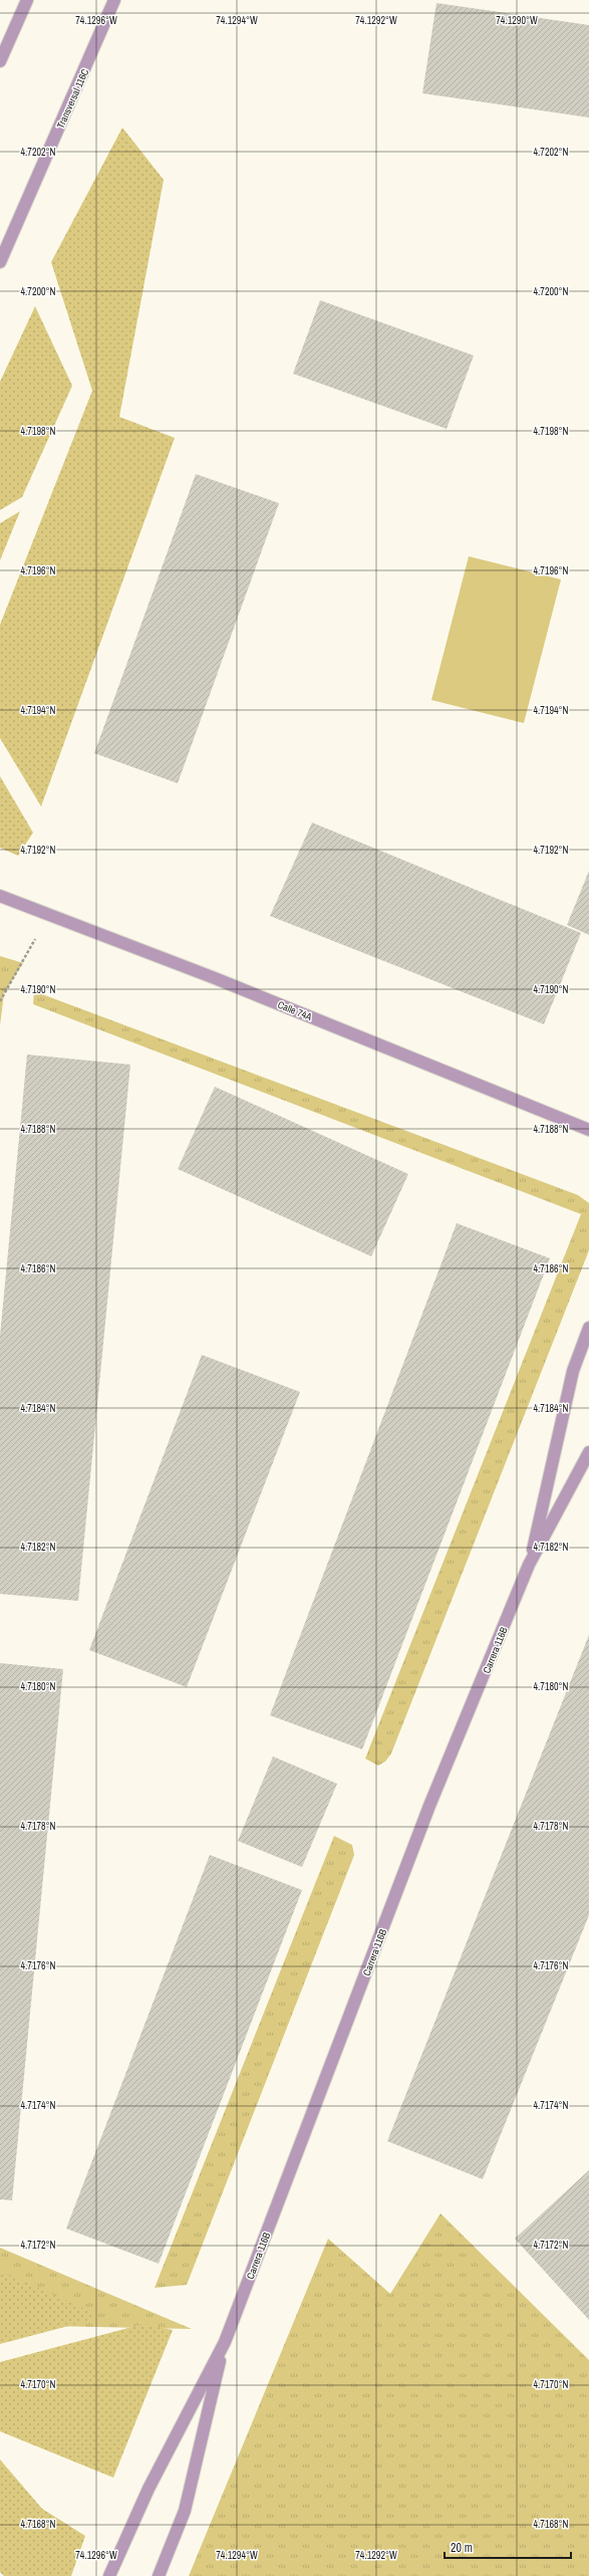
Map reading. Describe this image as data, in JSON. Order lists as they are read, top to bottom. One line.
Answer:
{"streets":{"street":["Transversal 116C","Calle 74A","Carrera 116B"]},"scale_bar":"20 m","coordinates":["74.1296°W","74.1294°W","74.1292°W","74.1290°W","4.7202°N","4.7200°N","4.7198°N","4.7196°N","4.7194°N","4.7192°N","4.7190°N","4.7188°N","4.7186°N","4.7184°N","4.7182°N","4.7180°N","4.7178°N","4.7176°N","4.7174°N","4.7172°N","4.7170°N","4.7168°N"]}
